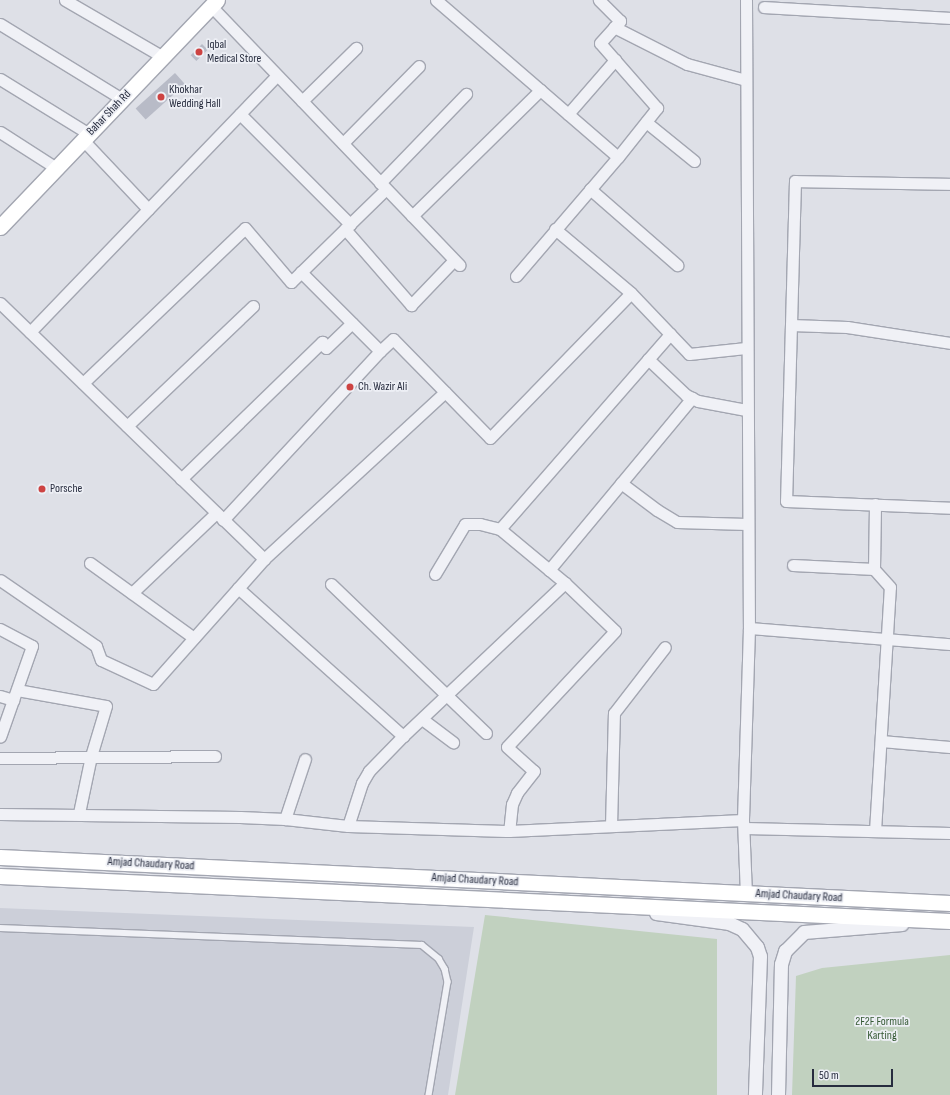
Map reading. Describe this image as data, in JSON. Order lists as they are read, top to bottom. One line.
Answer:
{"streets":{"main road":["Bahar Shah Rd","Amjad Chaudary Road"]},"parks":["2F2F Formula Karting"],"places":["Iqbal Medical Store","Khokhar Wedding Hall","Ch. Wazir Ali","Porsche"],"scale_bar":"50 m"}
